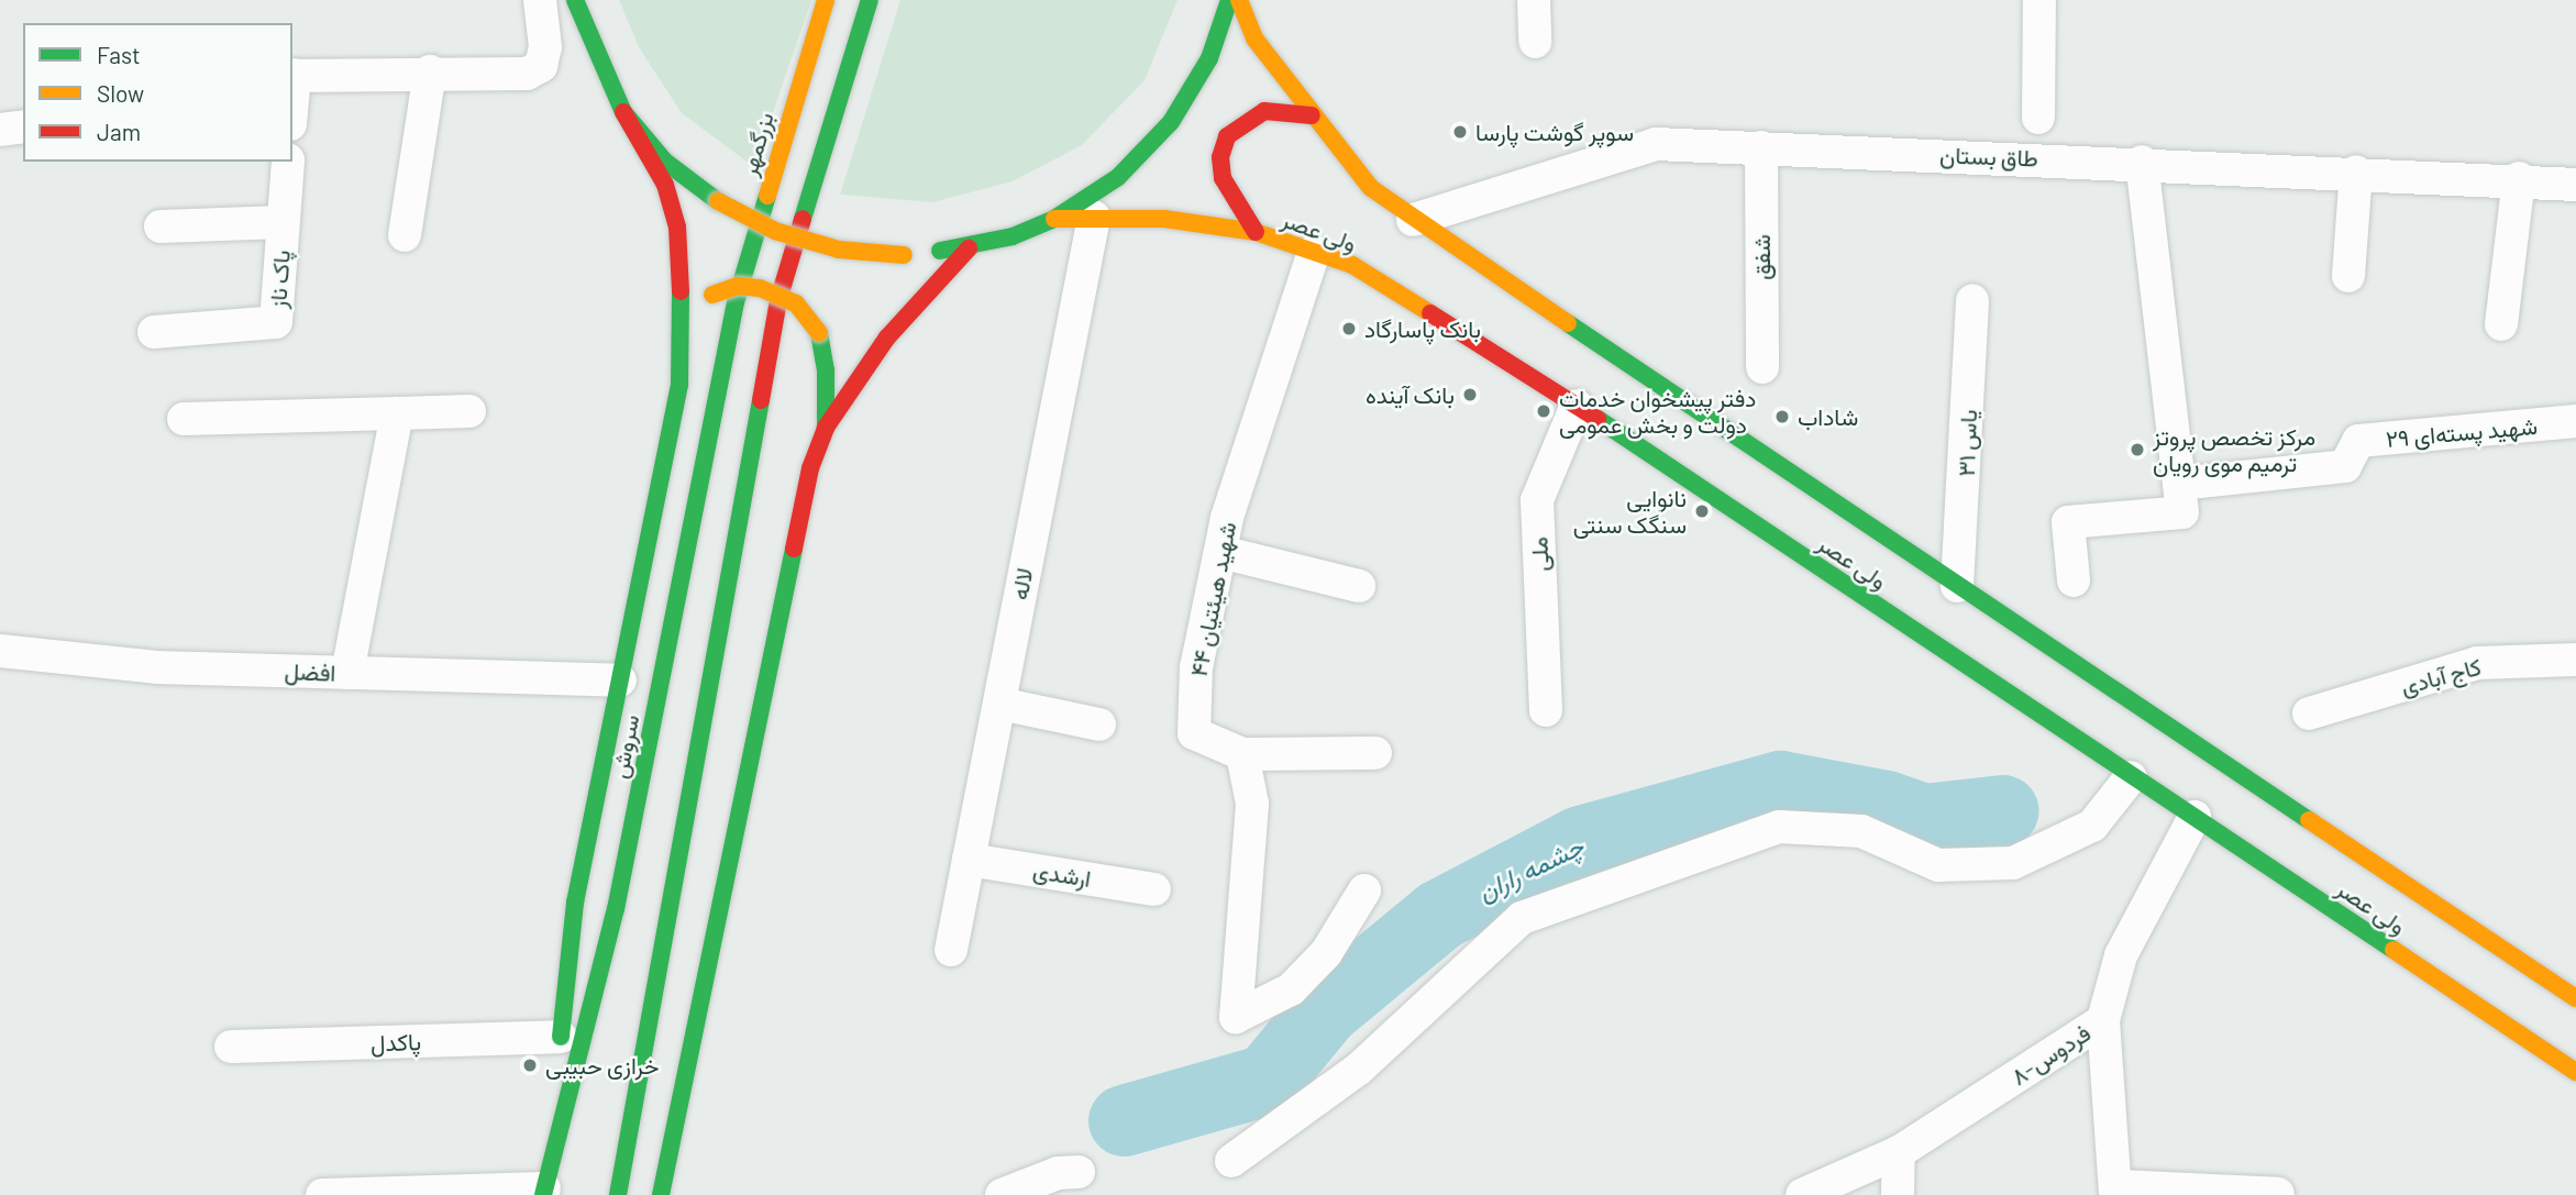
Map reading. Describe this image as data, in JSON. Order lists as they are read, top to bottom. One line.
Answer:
{"streets":{"main road":["بزرگمهر","ولی عصر","سروش"],"street":["طاق بستان","شفق","پاک ناز","شهید پسته‌ای ۲۹","یاس ۳۱","ملی","لاله","شهید هیئتیان ۴۴","افضل","کاج آبادی","ارشدی","پاکدل","۸-فردوس"]},"crossings":[["بزرگمهر","سروش"],["طاق بستان","ولی عصر"],["طاق بستان","شفق"],["ولی عصر","یاس ۳۱"],["ولی عصر","ملی"],["ولی عصر","لاله"],["ولی عصر","شهید هیئتیان ۴۴"],["ولی عصر","۸-فردوس"],["لاله","ارشدی"]],"water":["چشمه راران"],"places":["سوپر گوشت پارسا","بانک پاسارگاد","بانک آینده","دفتر پیشخوان خدمات دولت و بخش عمومی","شاداب","مرکز تخصص پروتز ترمیم موی رویان","نانوایی سنگک سنتی","خرازی حبیبی"],"legend":["Fast","Slow","Jam"]}
